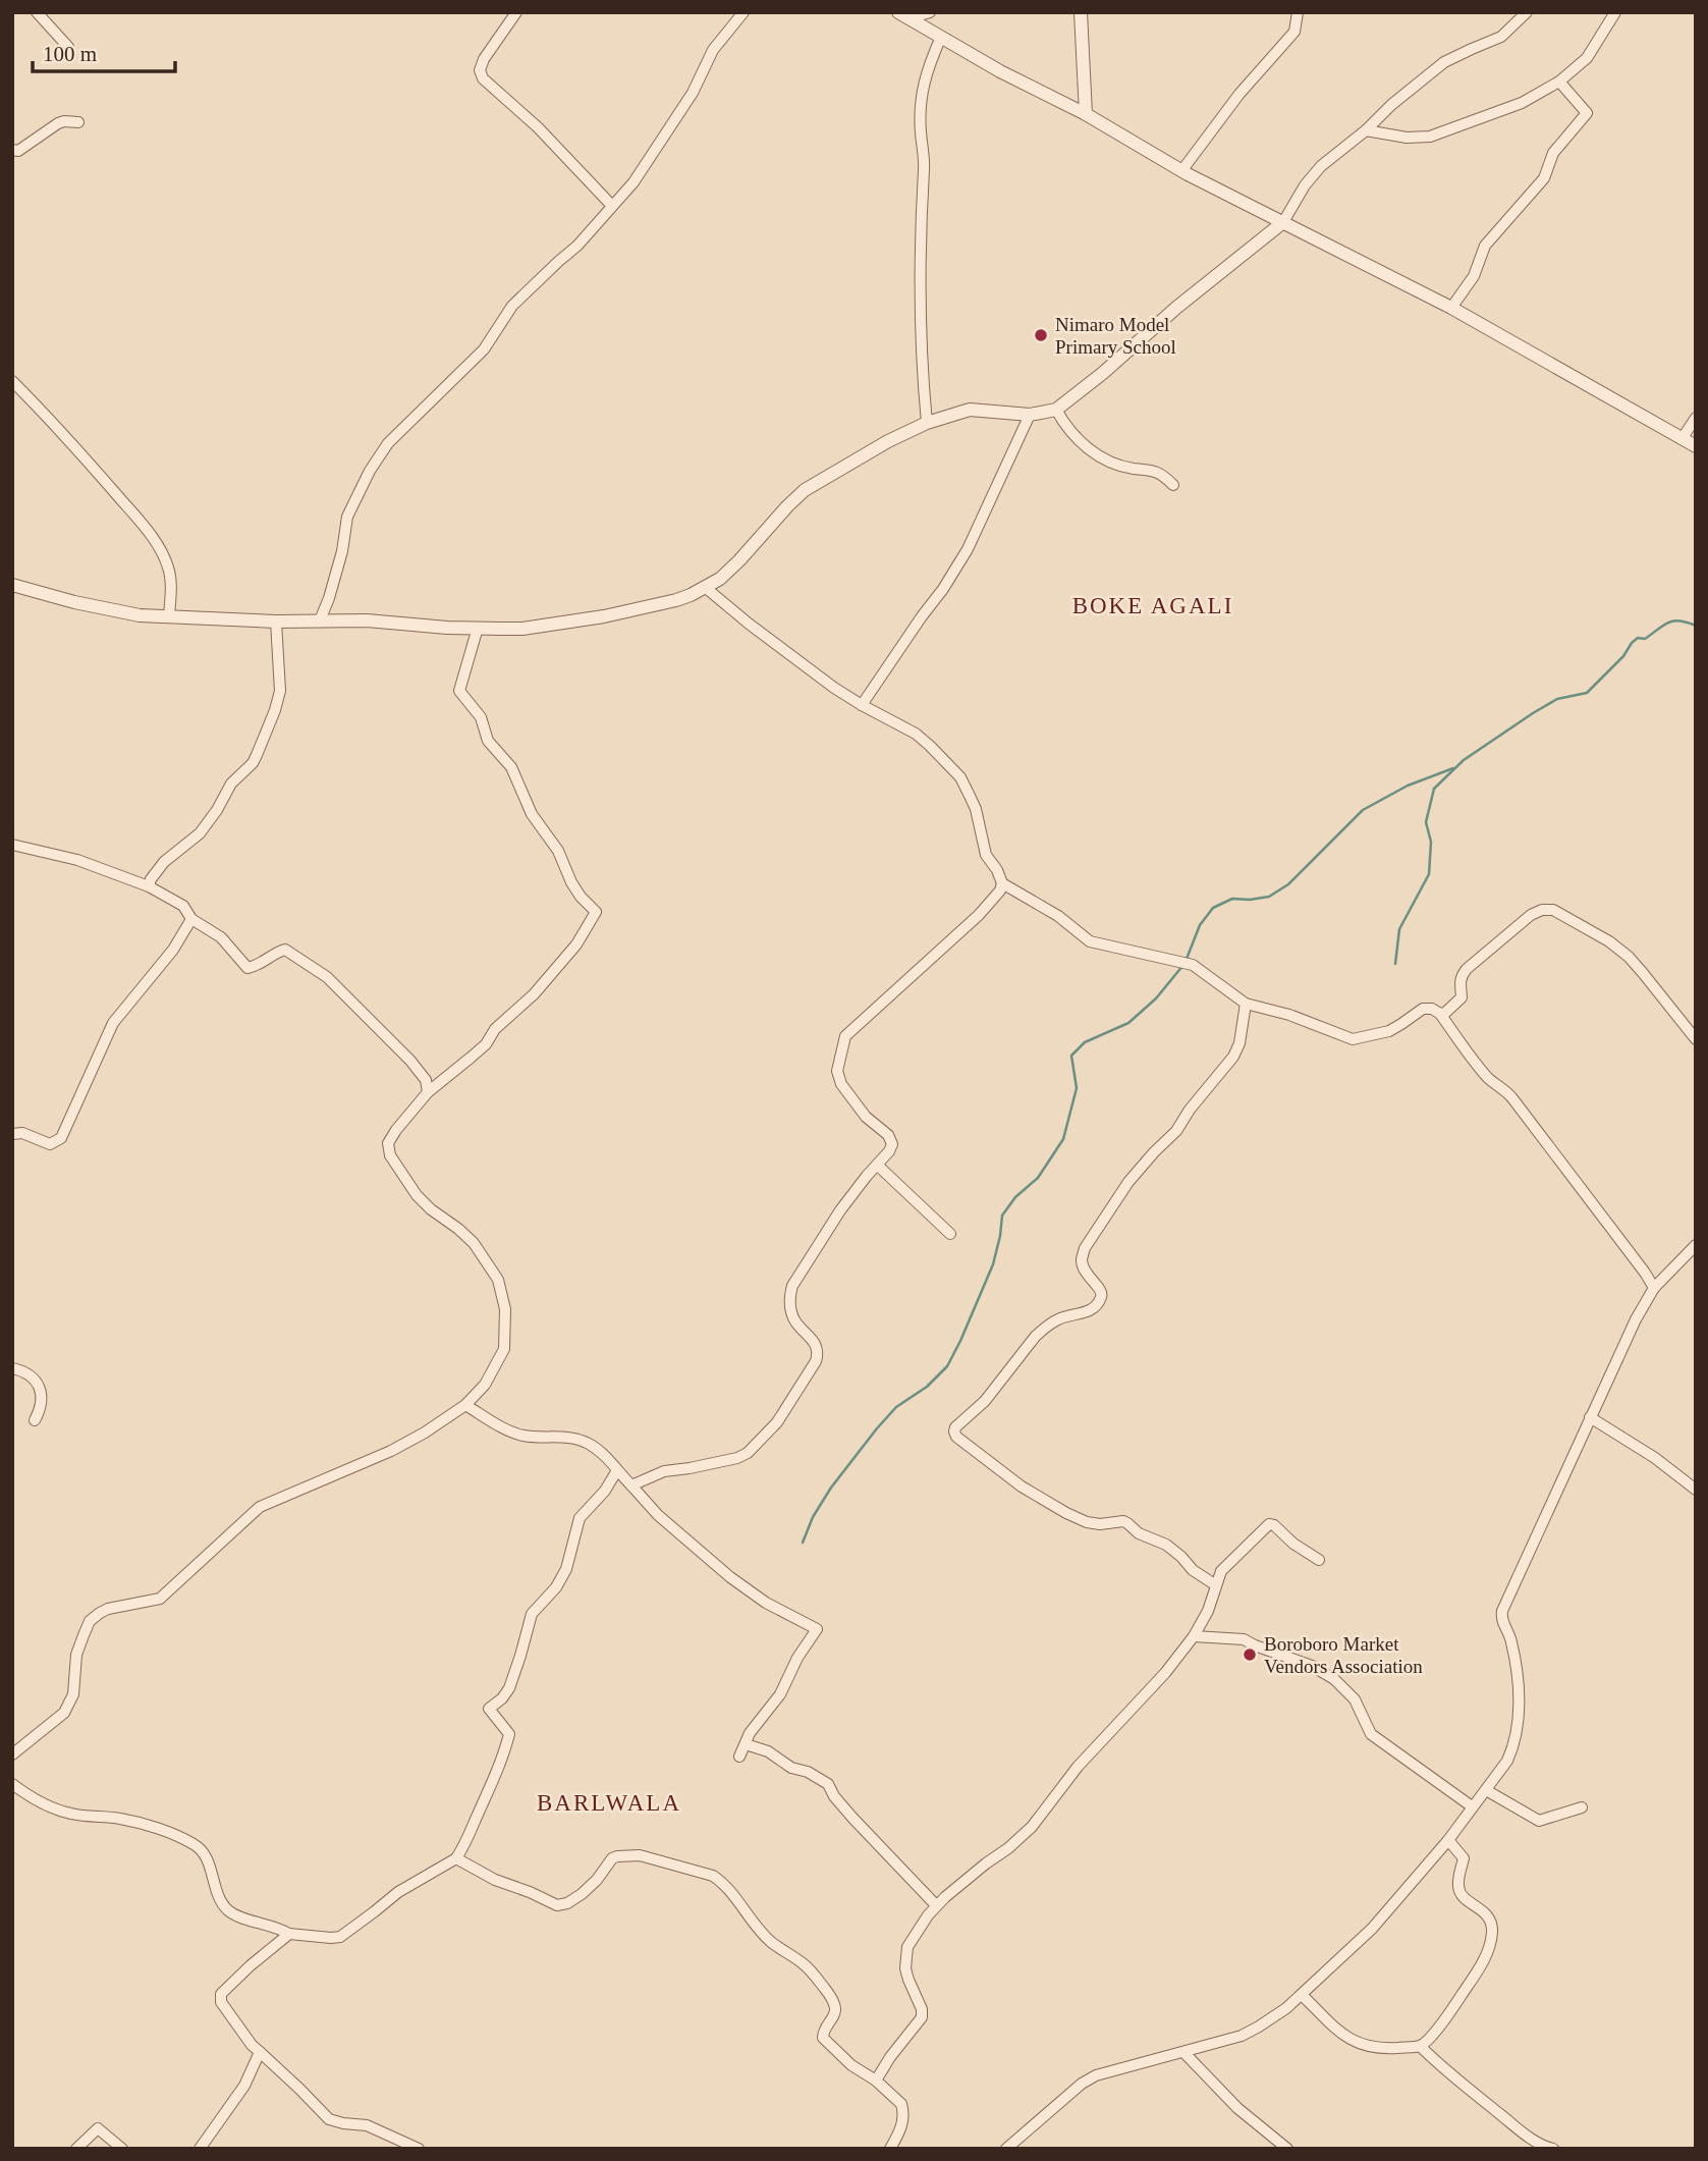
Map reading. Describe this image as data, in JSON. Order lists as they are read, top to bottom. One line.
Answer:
{"districts":["BOKE AGALI","BARLWALA"],"places":["Nimaro Model Primary School","Boroboro Market Vendors Association"],"scale_bar":"100 m"}
